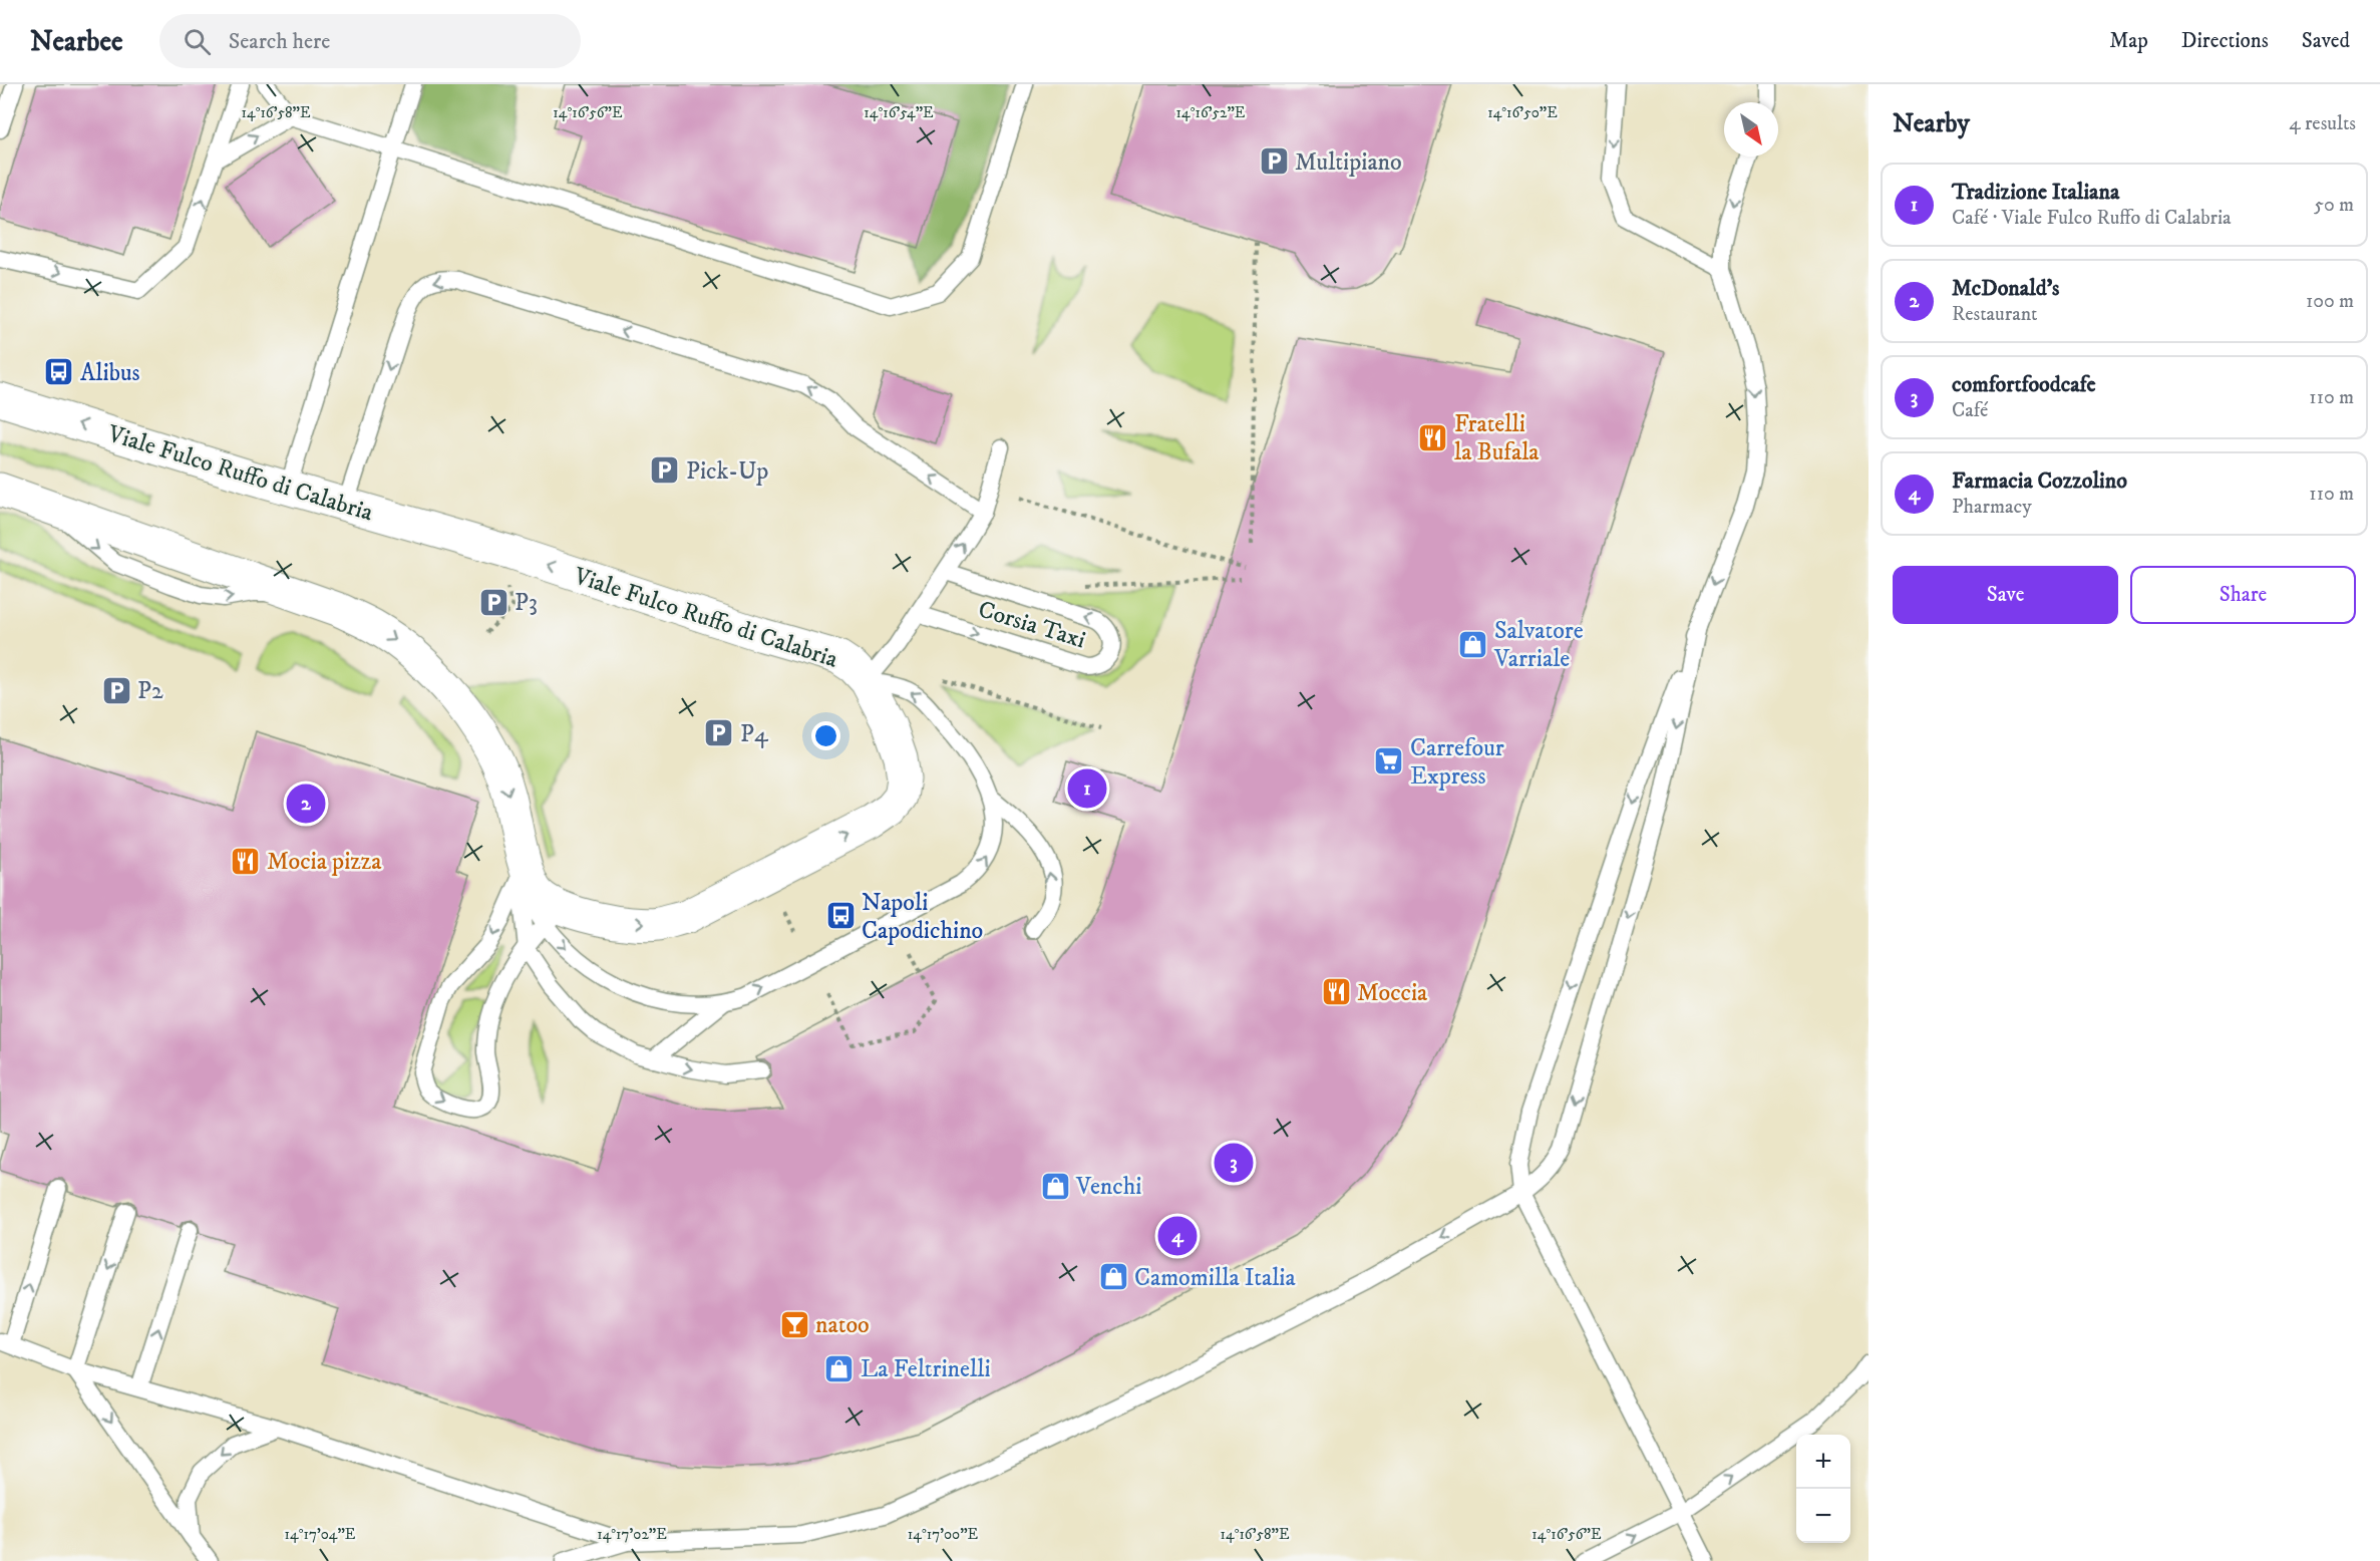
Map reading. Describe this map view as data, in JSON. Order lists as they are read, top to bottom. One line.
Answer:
{"streets":{"main road":["Viale Fulco Ruffo di Calabria"],"lane":["Corsia Taxi"]},"places":{"parking":["Multipiano","Pick-Up","P3","P2","P4"],"bus stop":["Alibus","Napoli Capodichino"],"restaurant":["Fratelli la Bufala","Mocia pizza","Moccia"],"shop":["Salvatore Varriale","Venchi","Camomilla Italia","La Feltrinelli"],"supermarket":["Carrefour Express"],"bar":["natoo"]},"north":"bottom right","page":{"header":"Nearbee","search":"Search here","nav":["Map","Directions","Saved"],"heading":["Nearby","4 results"],"list":[{"mark":"1","name":"Tradizione Italiana","note":"Café · Viale Fulco Ruffo di Calabria","value":"50 m"},{"mark":"2","name":"McDonald's","note":"Restaurant","value":"100 m"},{"mark":"3","name":"comfortfoodcafe","note":"Café","value":"110 m"},{"mark":"4","name":"Farmacia Cozzolino","note":"Pharmacy","value":"110 m"}],"buttons":["Save","Share"],"pins":["1","2","3","4"],"map_buttons":["+","−"]},"coordinates":["14°16'58\"E","14°16'56\"E","14°16'54\"E","14°16'52\"E","14°16'50\"E","14°17'04\"E","14°17'02\"E","14°17'00\"E"]}
